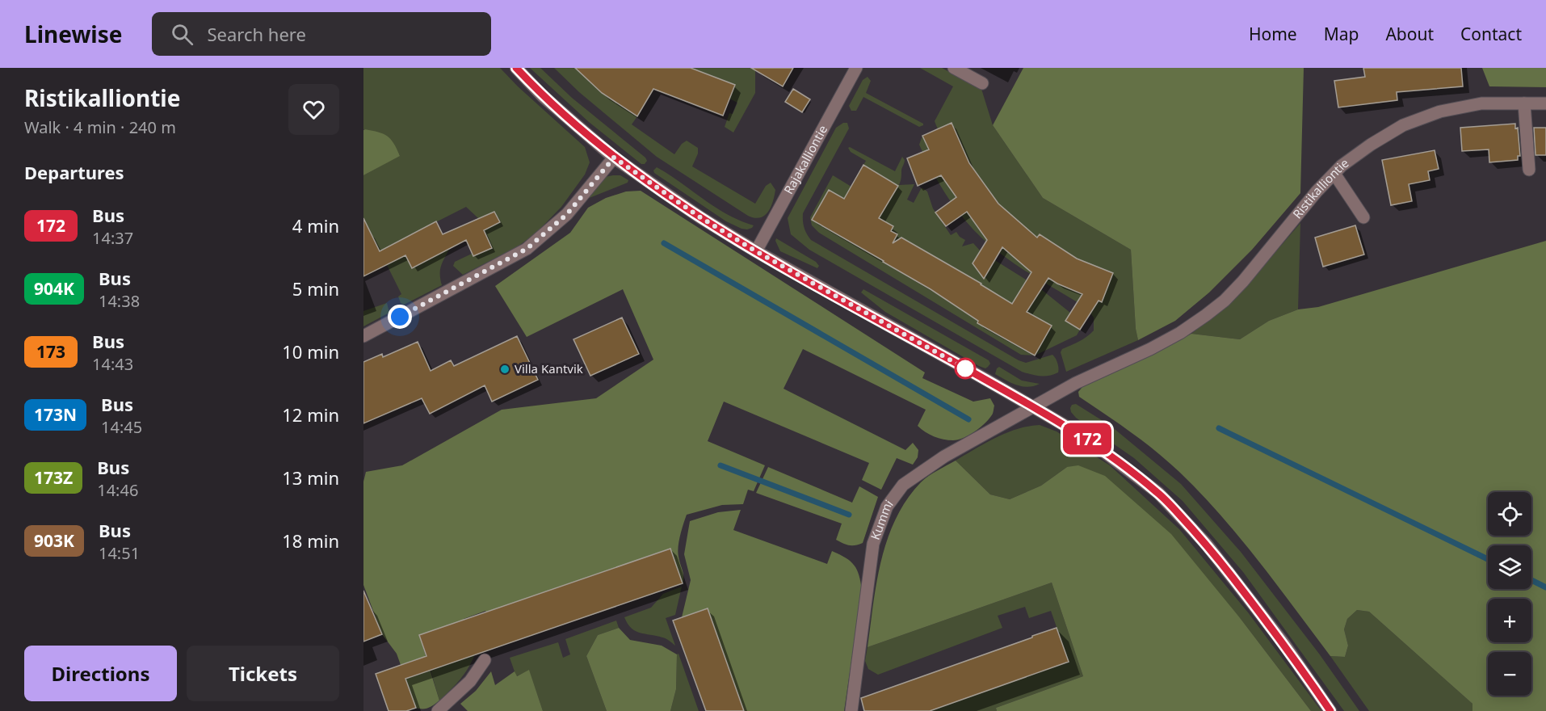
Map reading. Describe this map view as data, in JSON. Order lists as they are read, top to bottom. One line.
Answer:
{"streets":{"street":["Rajakalliontie","Ristikalliontie","Kummi"]},"crossings":[["Ristikalliontie","Kummi"]],"places":["Villa Kantvik"],"lines":["bus line 172"],"page":{"header":"Linewise","search":"Search here","nav":["Home","Map","About","Contact"],"heading":[["Ristikalliontie","Walk · 4 min · 240 m"],"Departures"],"on_map":"172","list":[{"mark":"172","name":"Bus","note":"14:37","value":"4 min"},{"mark":"904K","name":"Bus","note":"14:38","value":"5 min"},{"mark":"173","name":"Bus","note":"14:43","value":"10 min"},{"mark":"173N","name":"Bus","note":"14:45","value":"12 min"},{"mark":"173Z","name":"Bus","note":"14:46","value":"13 min"},{"mark":"903K","name":"Bus","note":"14:51","value":"18 min"}],"map_buttons":["+","−"],"buttons":["Directions","Tickets"]}}
